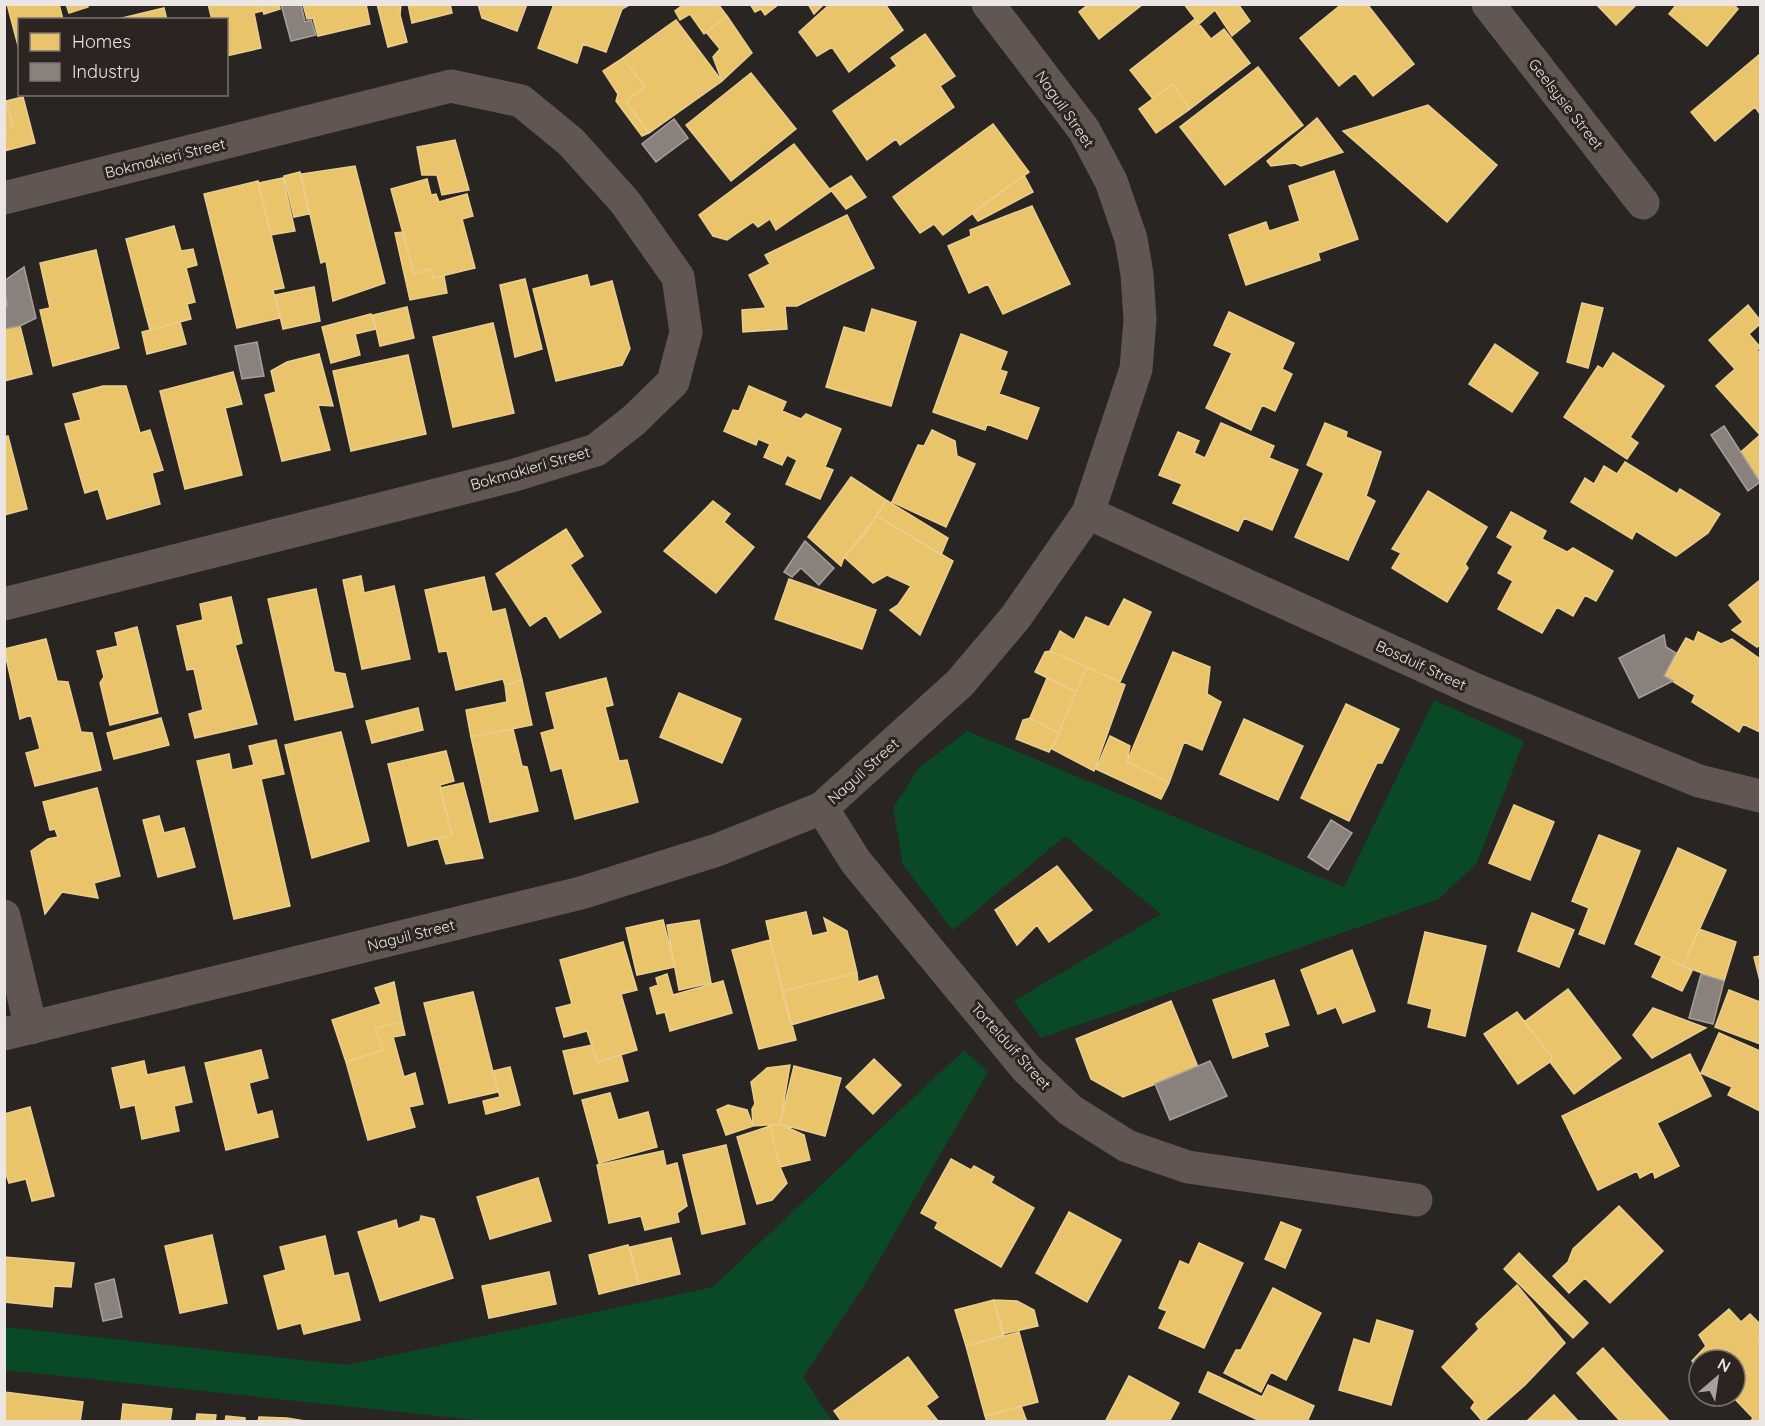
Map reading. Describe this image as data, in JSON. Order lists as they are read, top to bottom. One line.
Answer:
{"streets":{"street":["Geelsysie Street","Naguil Street","Bokmakieri Street","Bosduif Street","Tortelduif Street"]},"crossings":[["Naguil Street","Bosduif Street"],["Naguil Street","Tortelduif Street"]],"legend":["Homes","Industry"],"north":"top right"}
